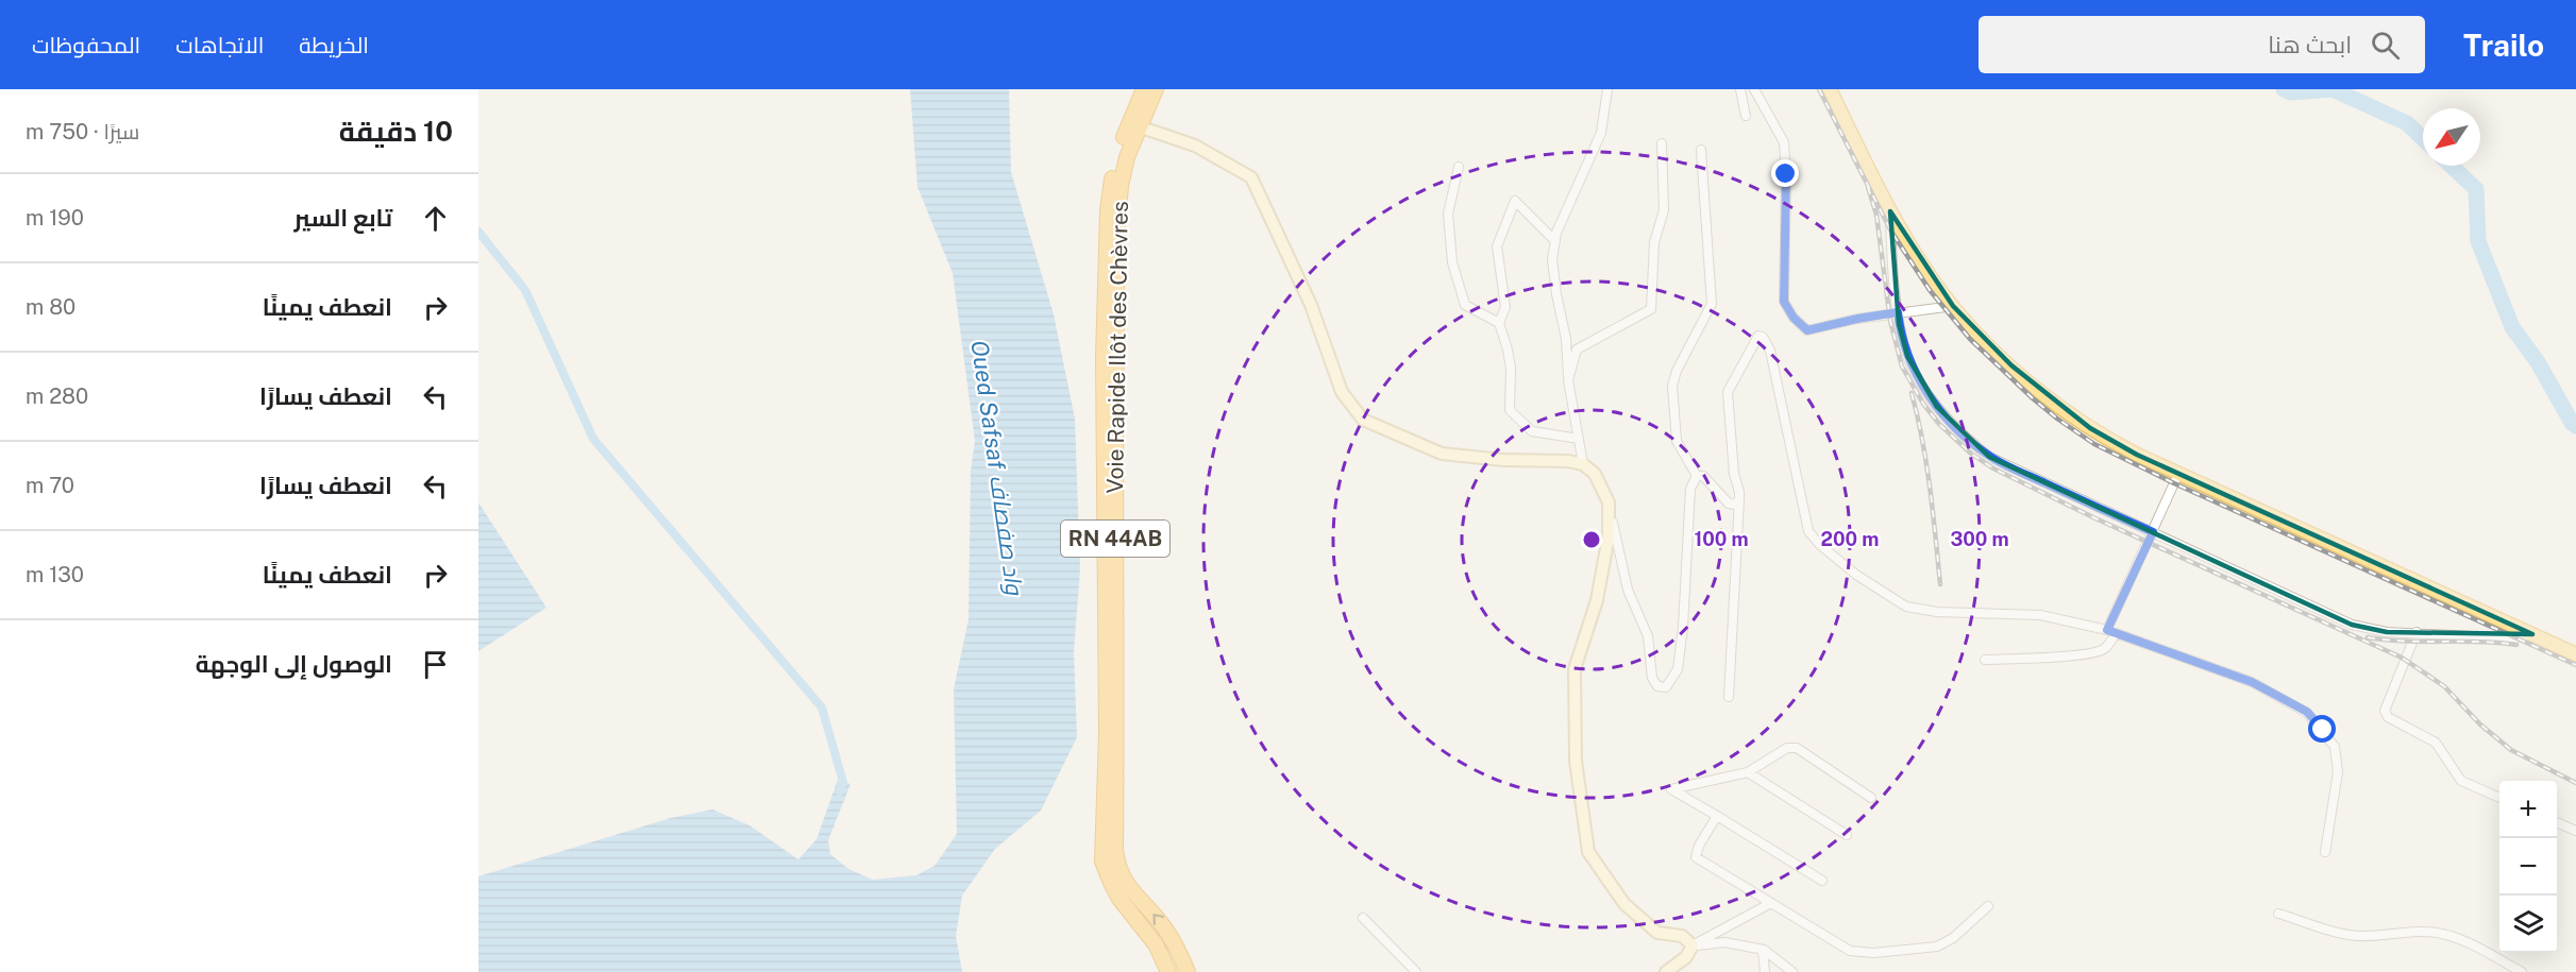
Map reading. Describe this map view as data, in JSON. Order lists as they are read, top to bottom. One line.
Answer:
{"streets":{"highway":["Voie Rapide Ilôt des Chèvres","RN 44AB"]},"water":["Oued Safsaf واد صفصاف"],"north":"bottom left","page":{"header":"Trailo","search":"ابحث هنا","nav":["الخريطة","الاتجاهات","المحفوظات"],"heading":["10 دقيقة","سيرًا · 750 m"],"list":[["تابع السير","190 m"],["انعطف يمينًا","80 m"],["انعطف يسارًا","280 m"],["انعطف يسارًا","70 m"],["انعطف يمينًا","130 m"],"الوصول إلى الوجهة"],"map_buttons":["+","−"]},"rings":["100 m","200 m","300 m"]}
